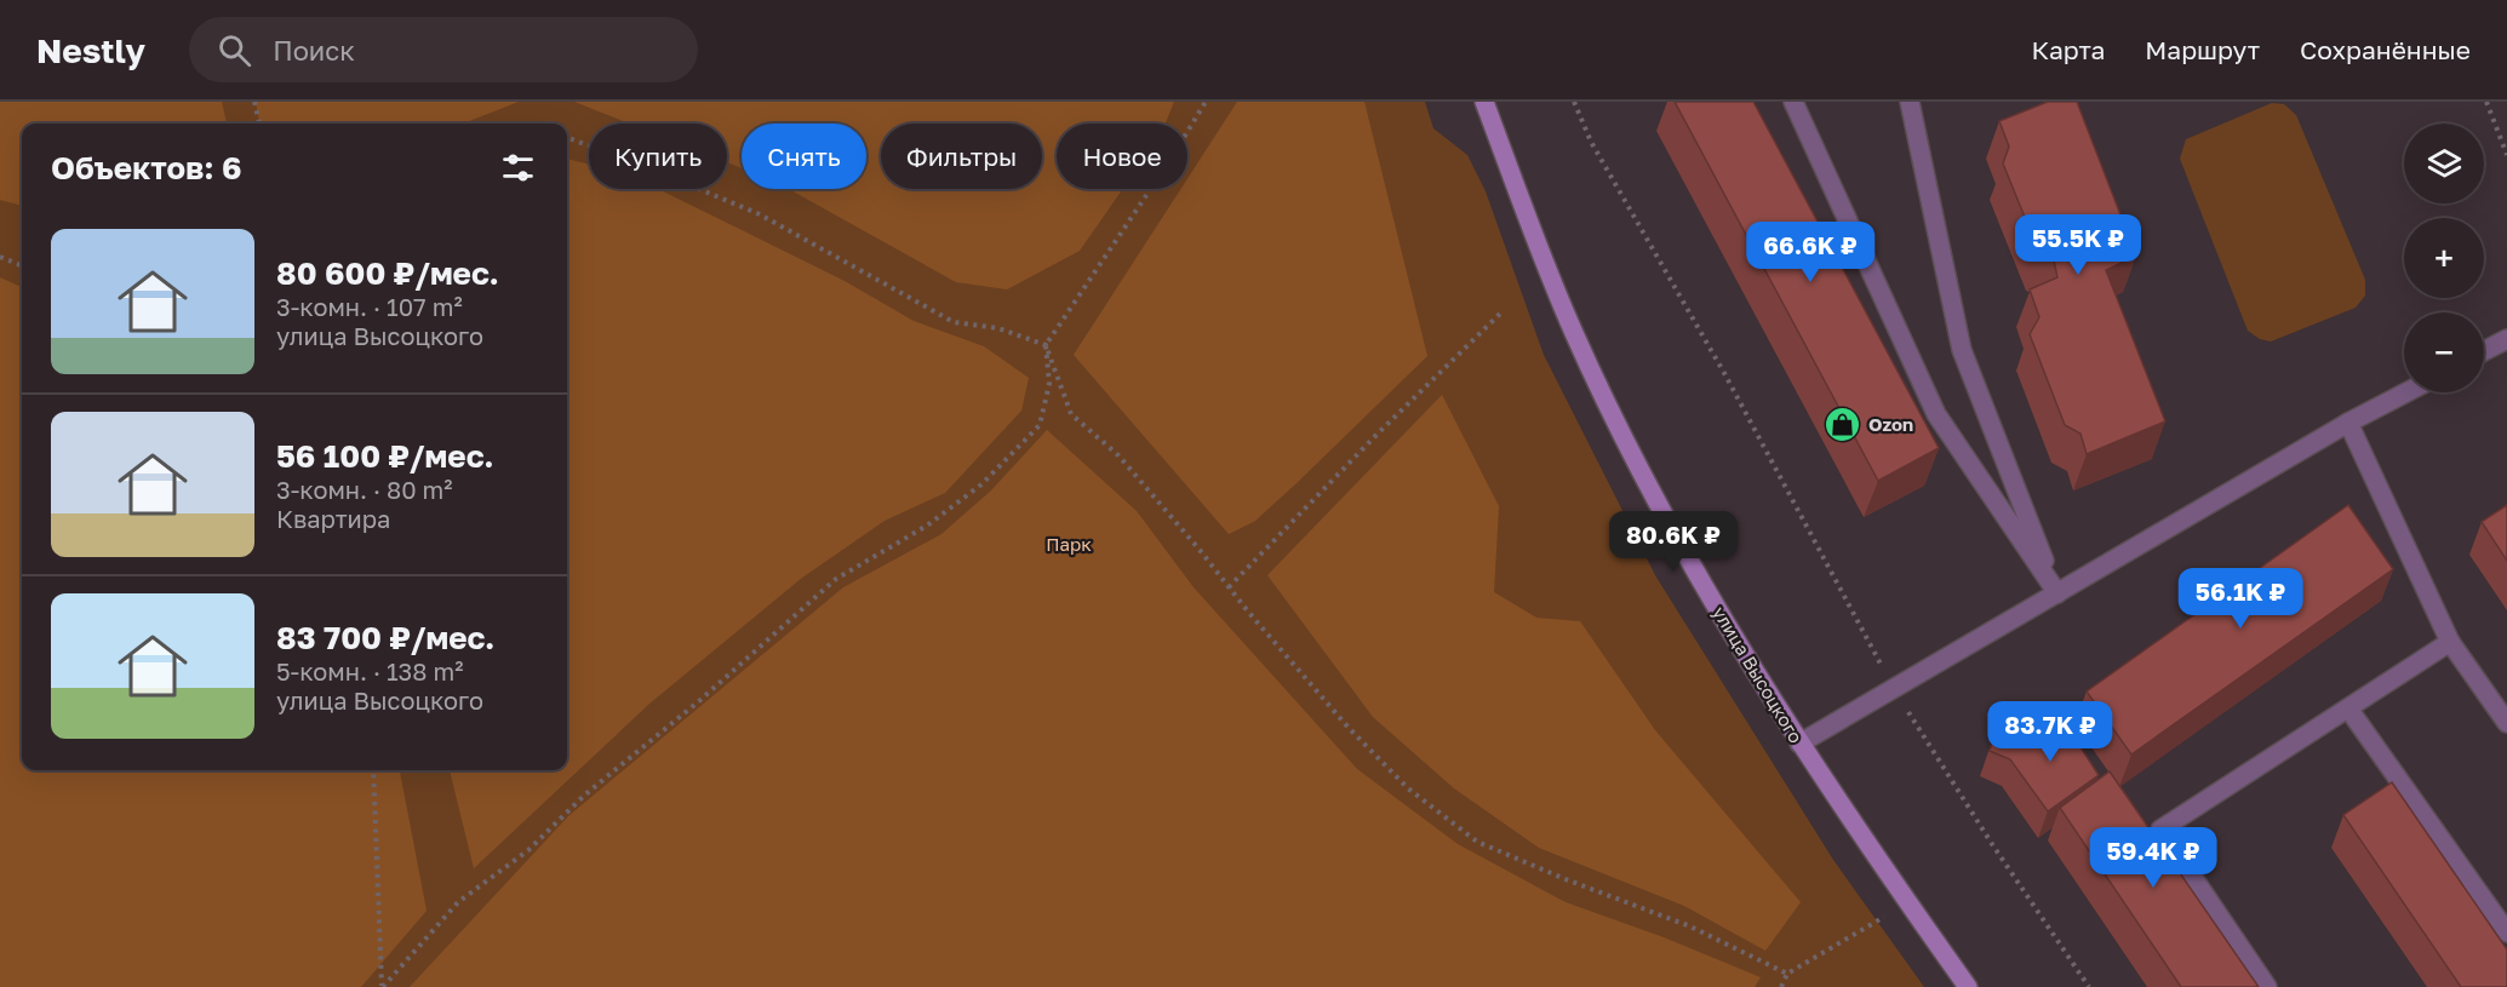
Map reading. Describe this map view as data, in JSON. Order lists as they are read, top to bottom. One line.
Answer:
{"streets":{"street":["улица Высоцкого"]},"parks":["Парк"],"places":{"shop":["Ozon"]},"page":{"header":"Nestly","search":"Поиск","nav":["Карта","Маршрут","Сохранённые"],"map_buttons":["+","−"],"chip":["Купить","Снять","Фильтры","Новое"],"heading":"Объектов: 6","list":[{"name":"80 600 ₽/мес.","note":"3-комн. · 107 m² · улица Высоцкого"},{"name":"56 100 ₽/мес.","note":"3-комн. · 80 m² · Квартира"},{"name":"83 700 ₽/мес.","note":"5-комн. · 138 m² · улица Высоцкого"}],"price":["55.5K ₽","66.6K ₽","80.6K ₽","56.1K ₽","83.7K ₽","59.4K ₽"]}}
